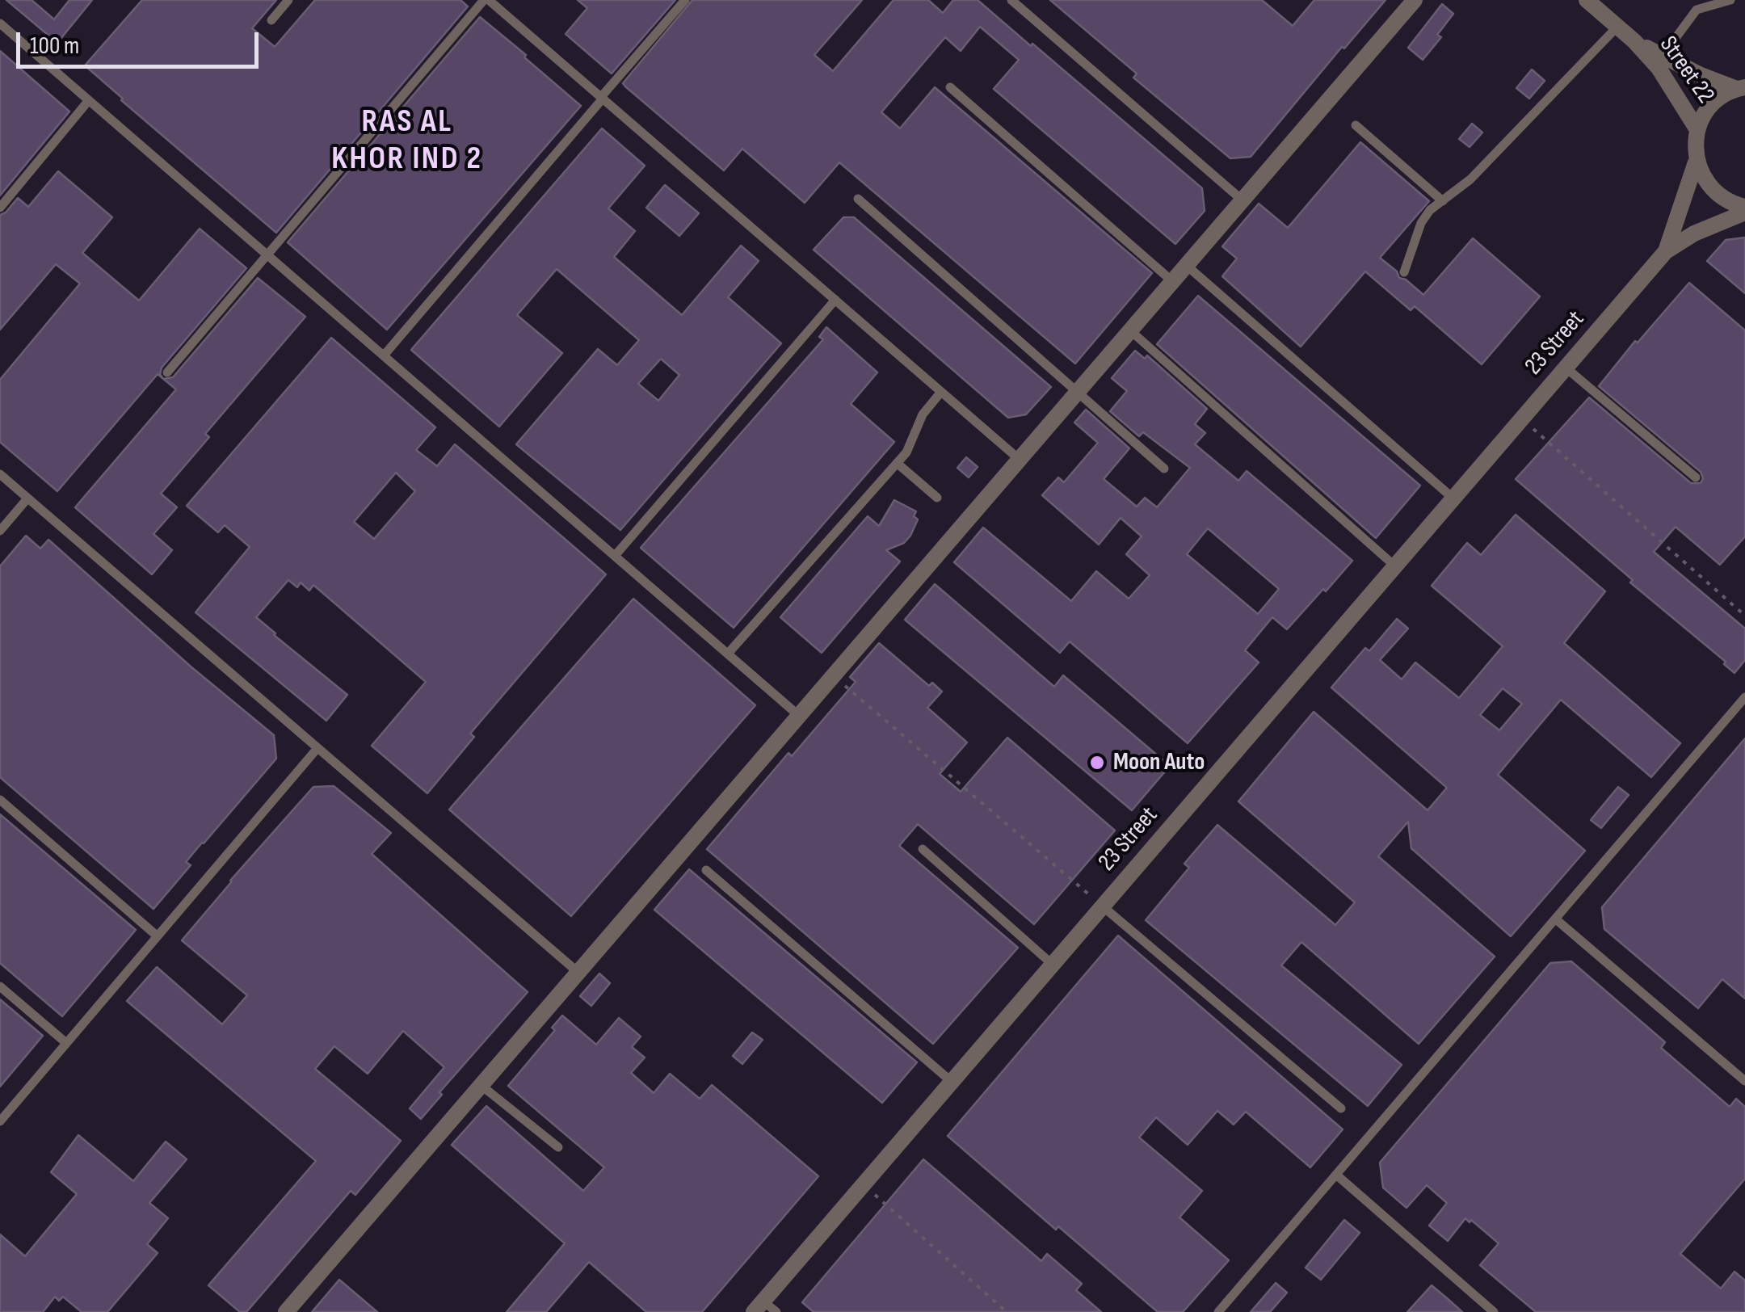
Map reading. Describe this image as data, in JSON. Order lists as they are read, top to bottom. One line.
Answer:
{"streets":{"street":["Street 22","23 Street"]},"crossings":[["Street 22","23 Street"]],"districts":["RAS AL KHOR IND 2"],"places":["Moon Auto"],"scale_bar":"100 m"}
